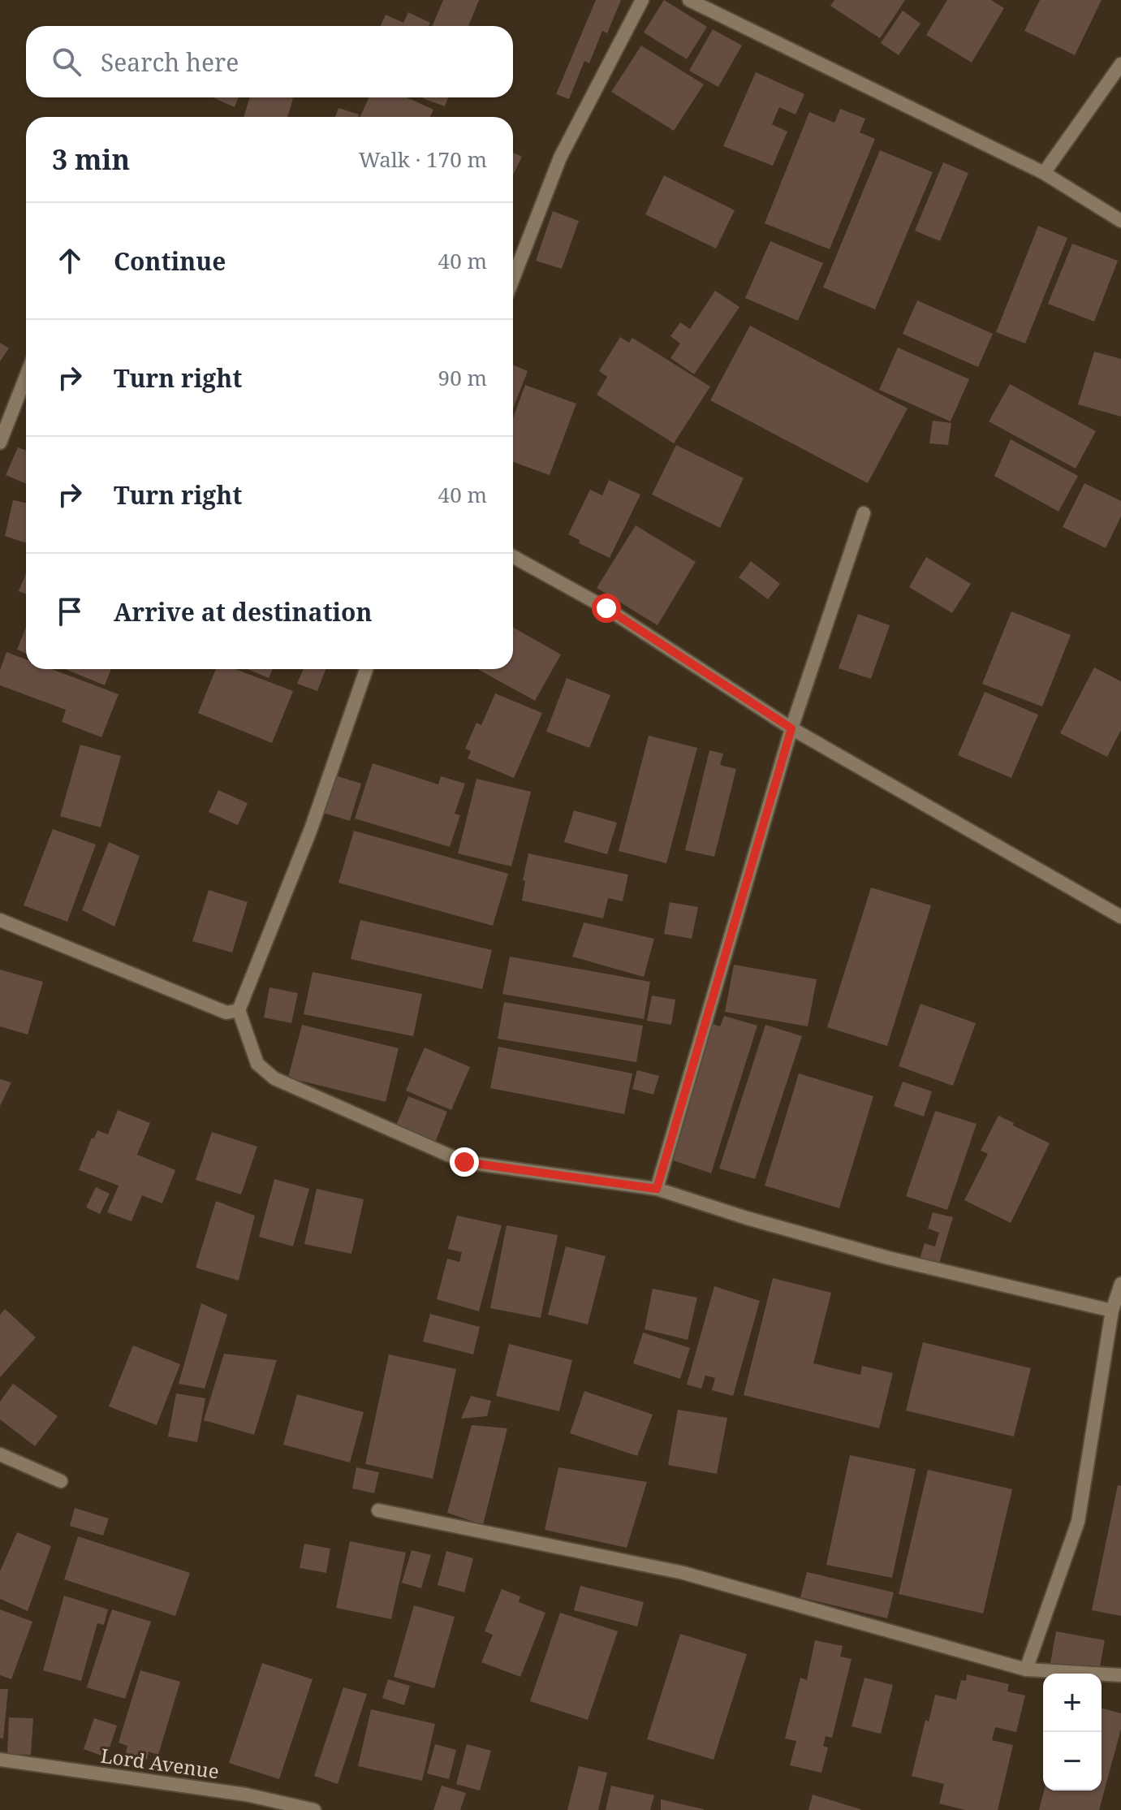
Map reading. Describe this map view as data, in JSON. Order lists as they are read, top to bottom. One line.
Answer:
{"streets":{"street":["Lord Avenue"]},"page":{"search":"Search here","heading":["3 min","Walk · 170 m"],"list":[["Continue","40 m"],["Turn right","90 m"],["Turn right","40 m"],"Arrive at destination"],"map_buttons":["+","−"]}}
